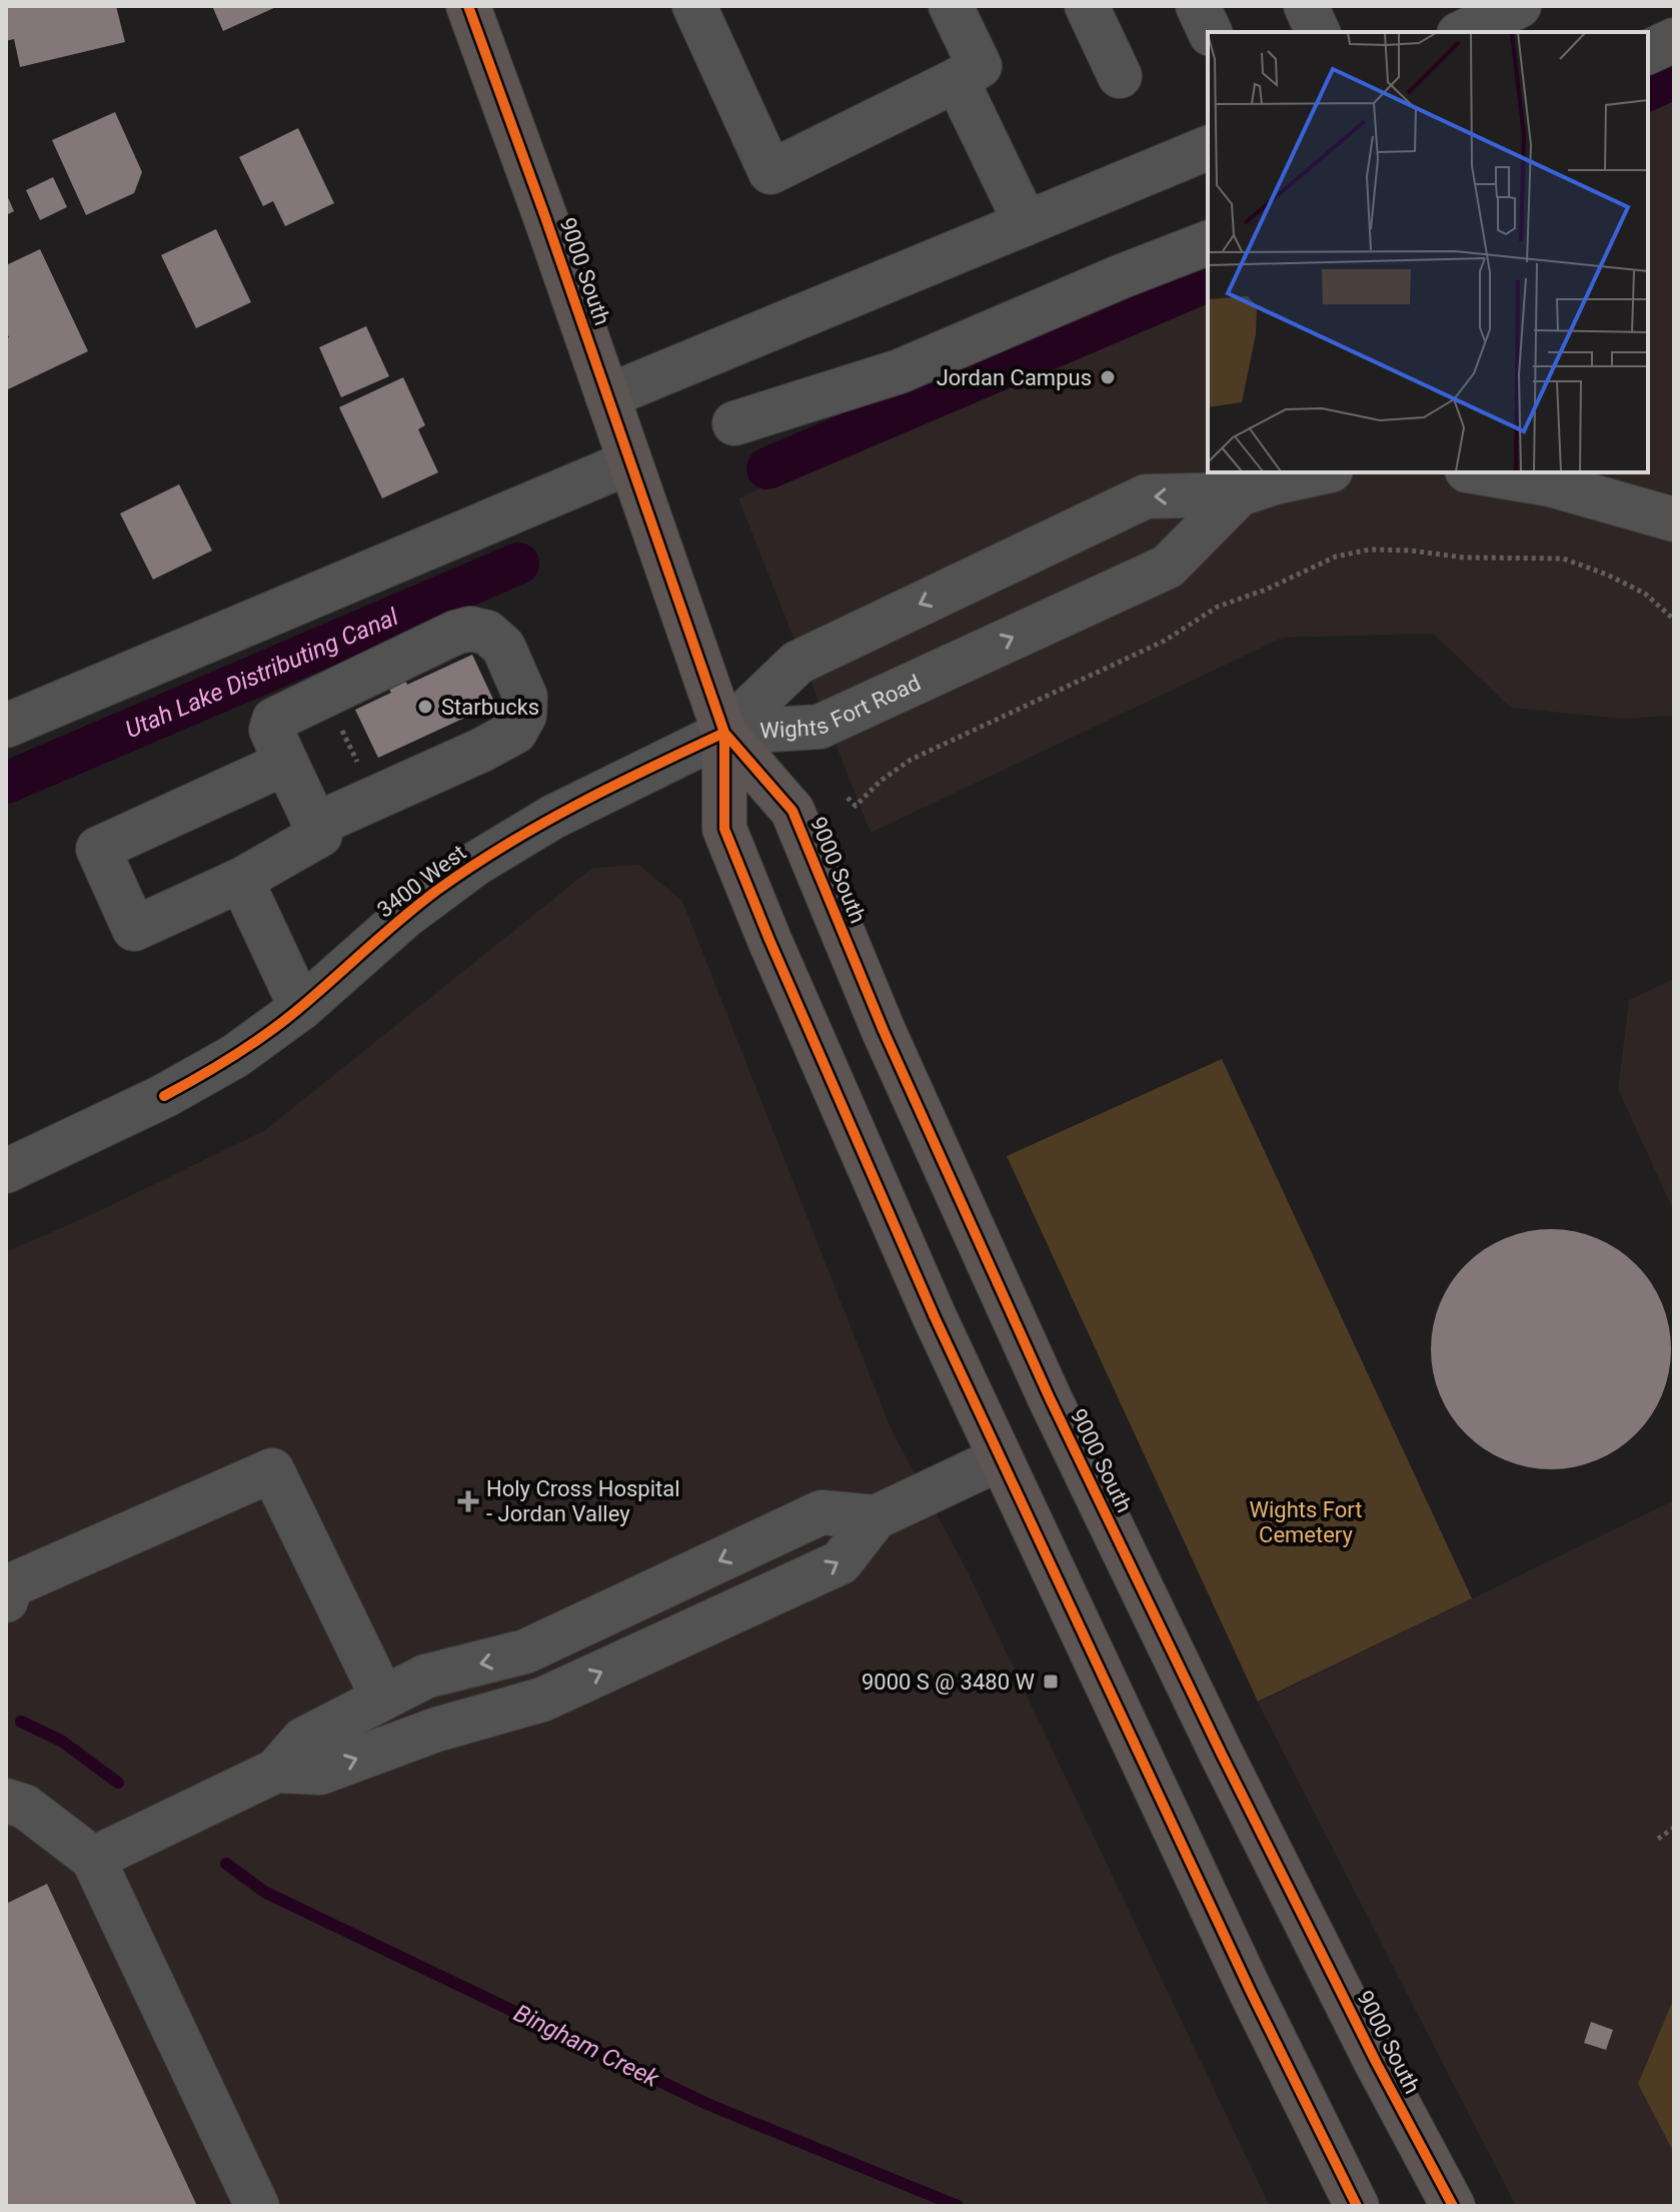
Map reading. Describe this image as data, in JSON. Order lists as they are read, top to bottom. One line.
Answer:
{"streets":{"main road":["9000 South"],"street":["Wights Fort Road","3400 West"]},"crossings":[["9000 South","Wights Fort Road"],["9000 South","3400 West"],["Wights Fort Road","3400 West"]],"water":["Utah Lake Distributing Canal","Bingham Creek"],"parks":["Wights Fort Cemetery"],"places":{"other":["Jordan Campus","Starbucks"],"health":["Holy Cross Hospital - Jordan Valley"],"transit":["9000 S @ 3480 W"]}}
